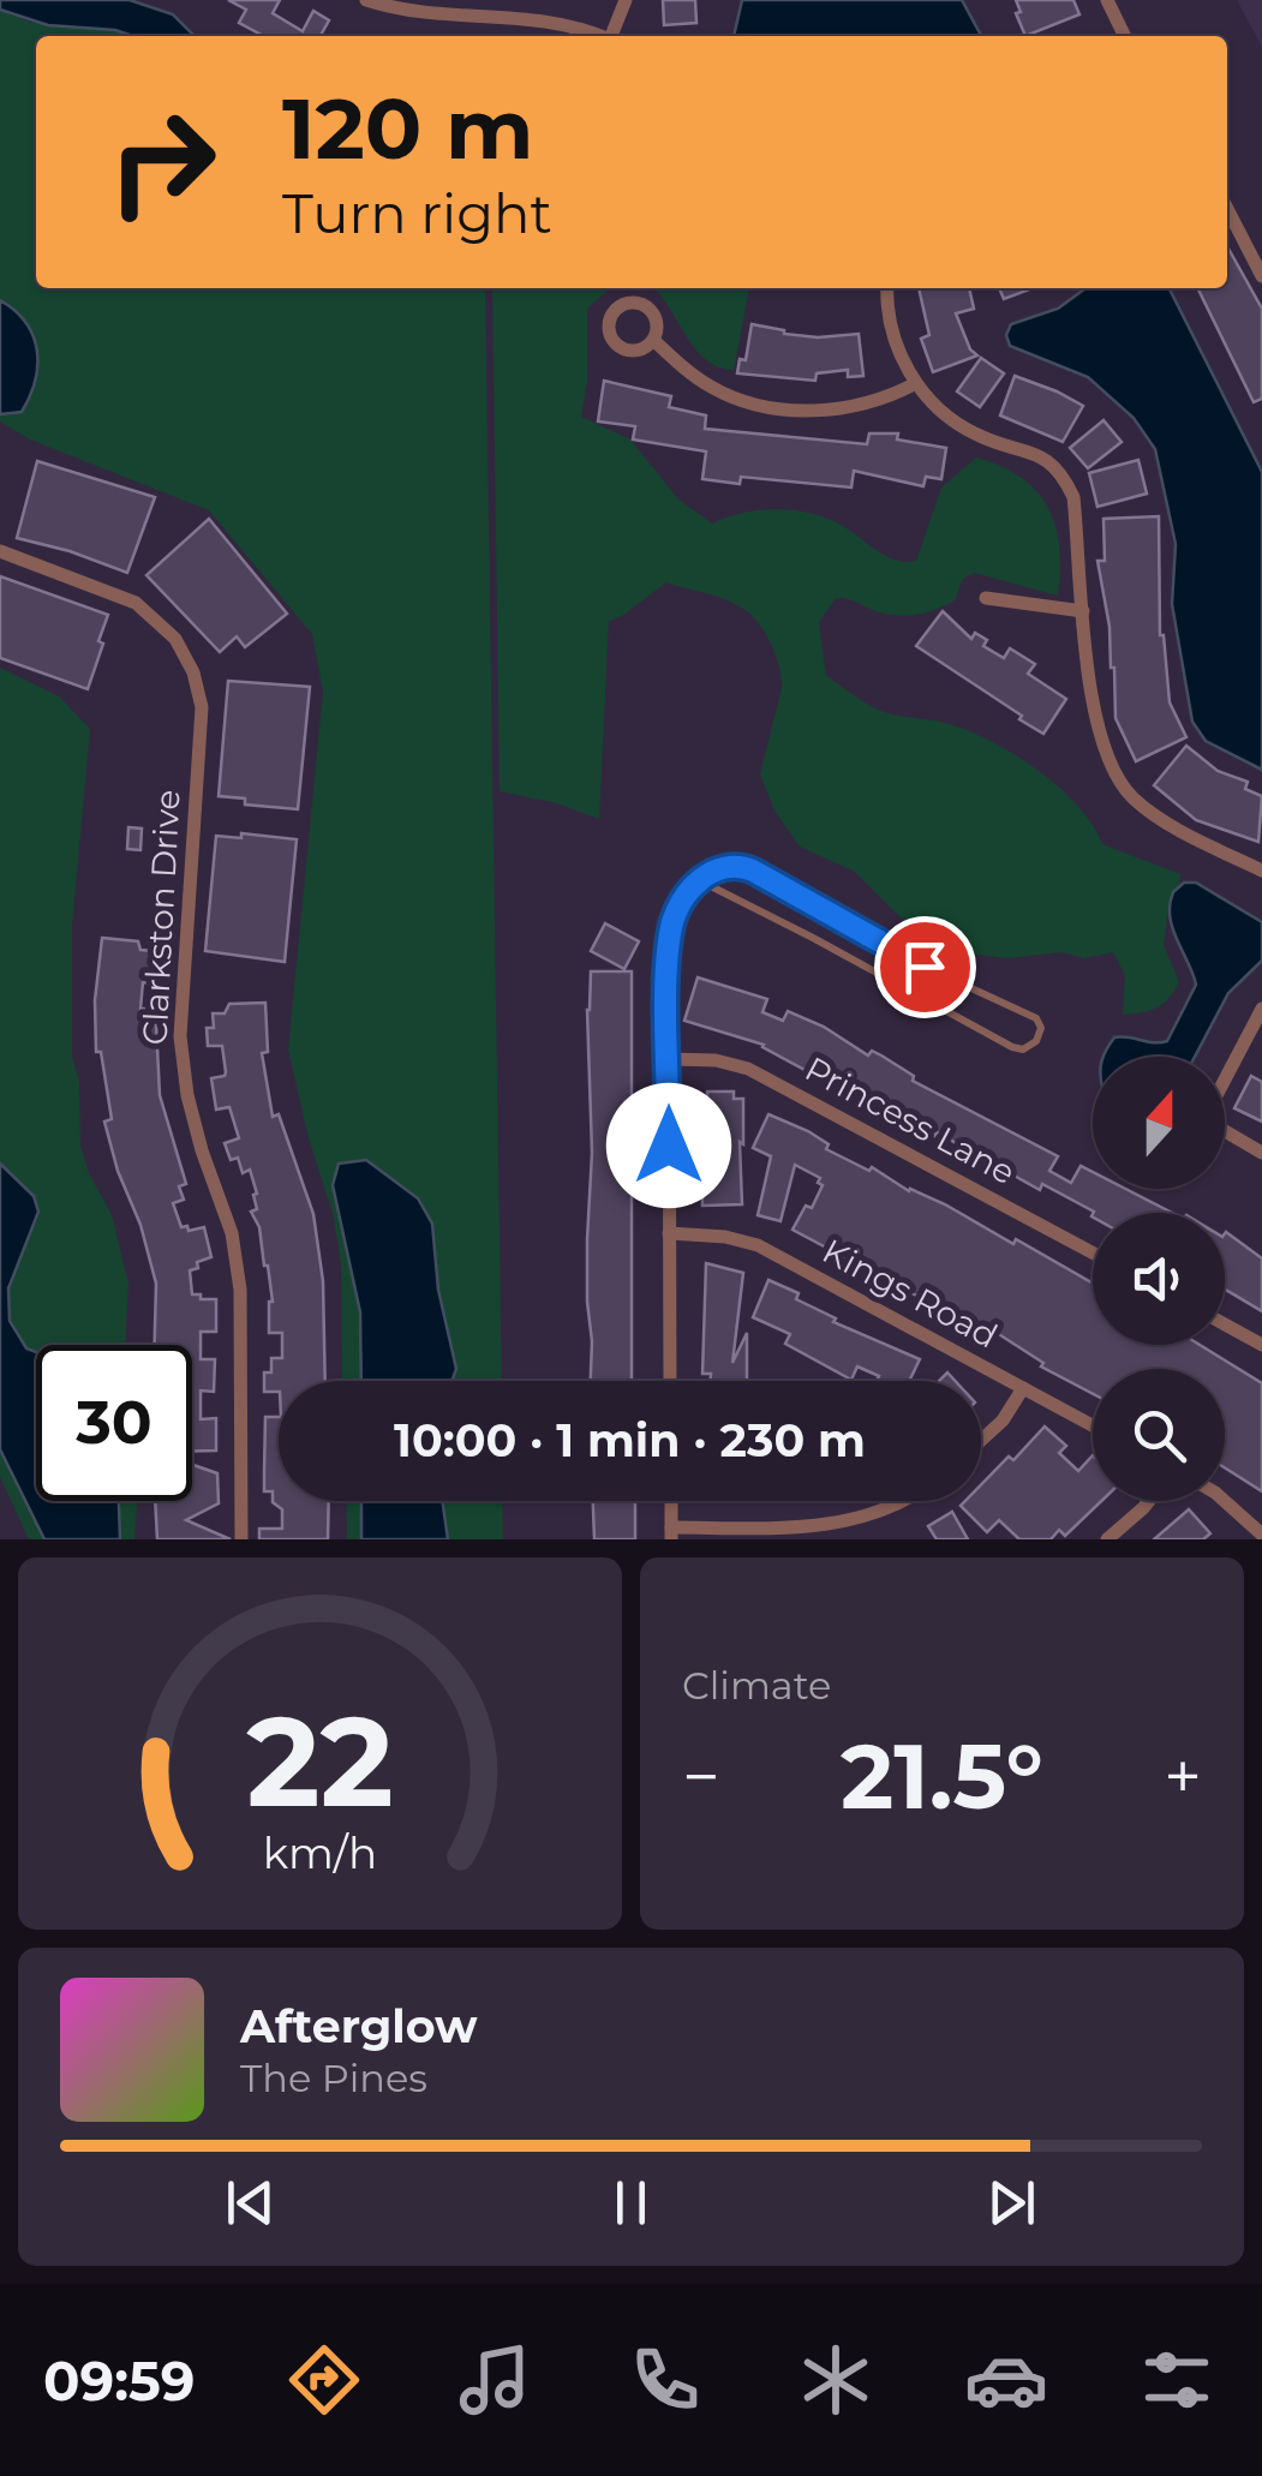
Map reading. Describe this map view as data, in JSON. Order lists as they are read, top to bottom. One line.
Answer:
{"streets":{"street":["Clarkston Drive","Princess Lane","Kings Road"]},"north":"top","page":{"turn":["120 m","Turn right"],"limit":"30","trip":"10:00 · 1 min · 230 m","tile":"Climate","heat":["−","21.5°","+"],"song":["Afterglow","The Pines"],"tabs":"09:59","gauge":["22","km/h"]}}
